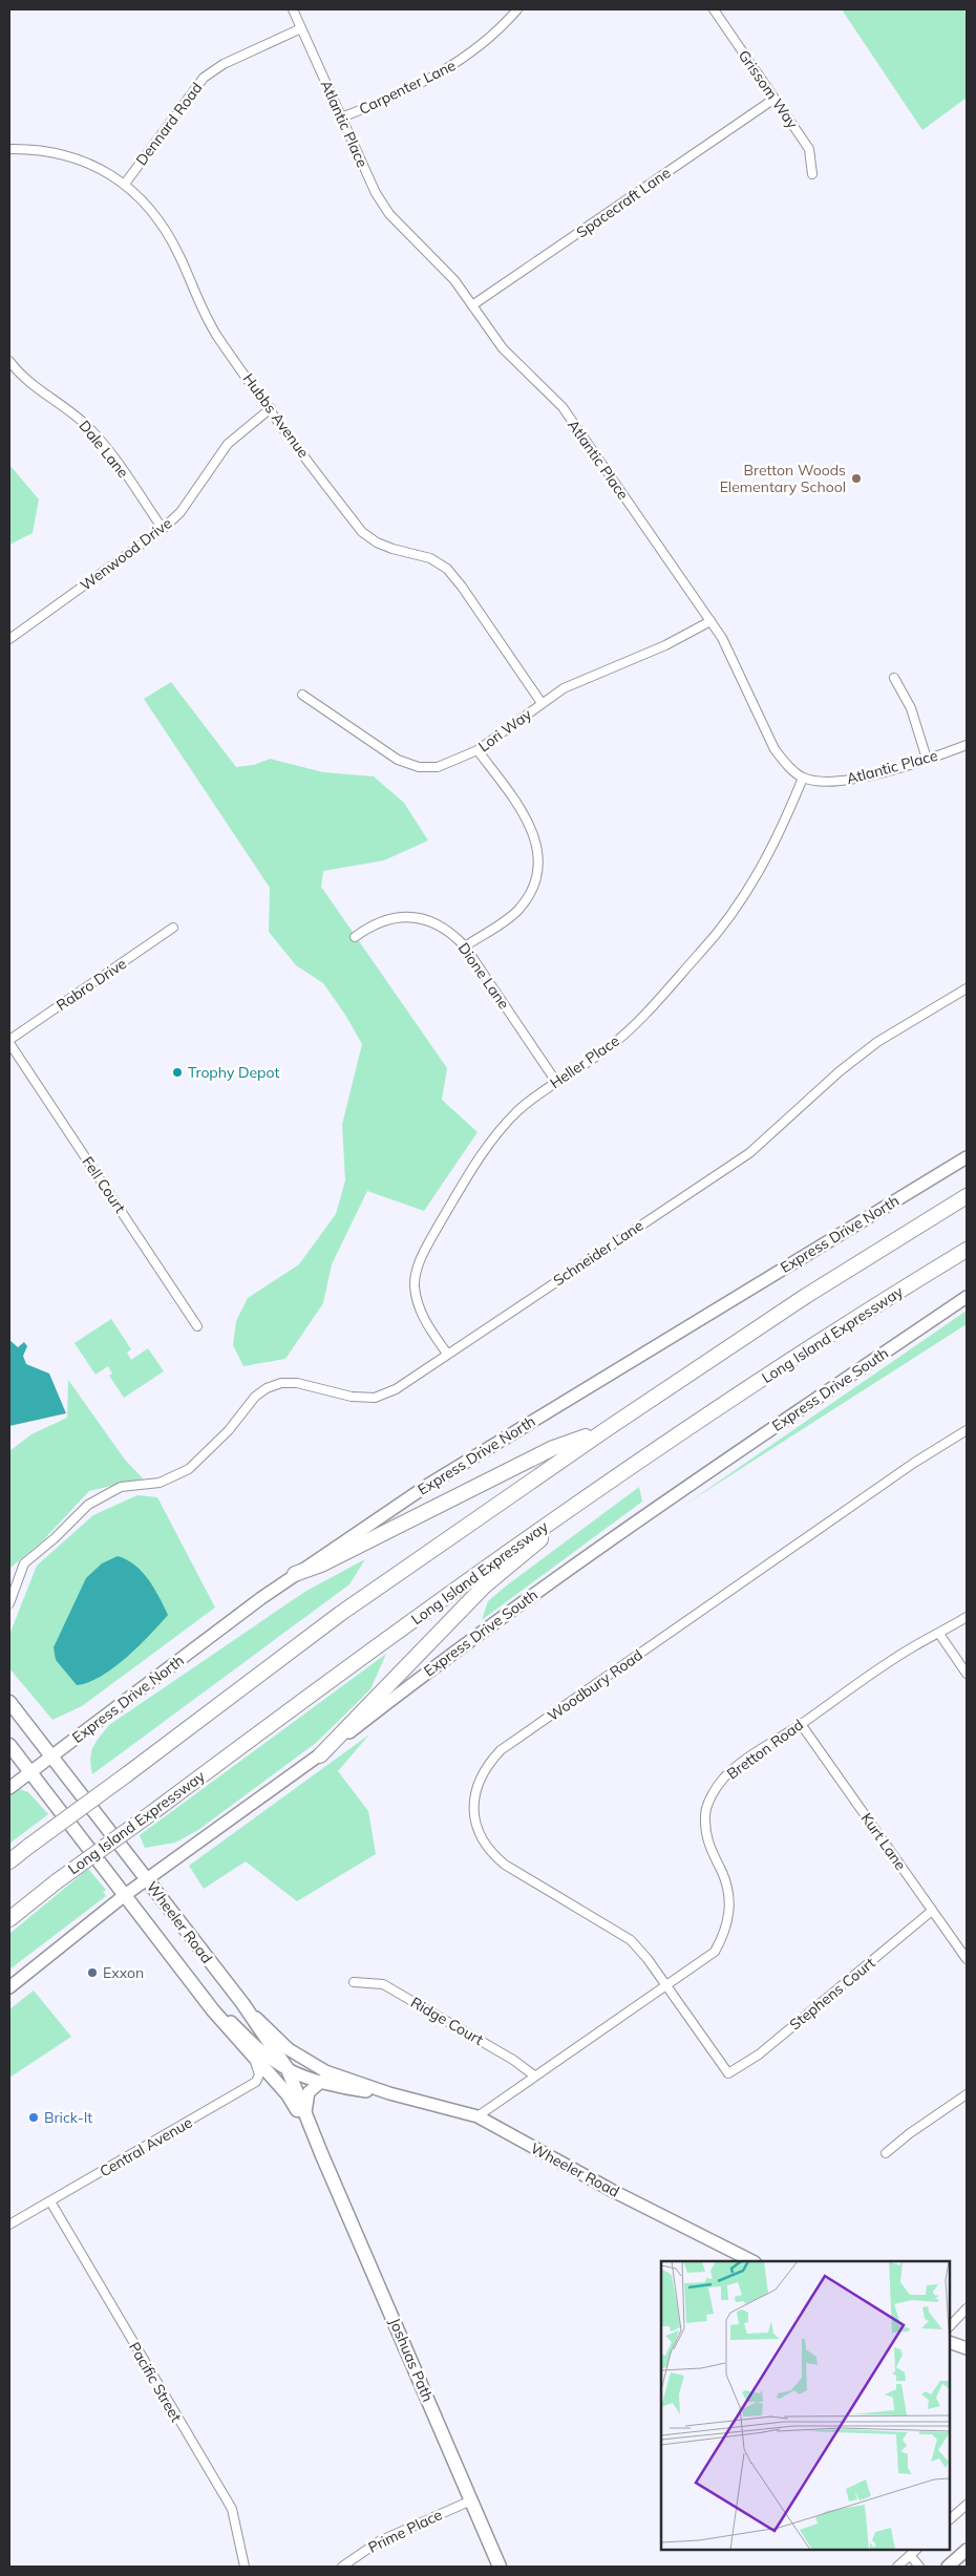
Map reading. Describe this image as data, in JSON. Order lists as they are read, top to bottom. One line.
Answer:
{"streets":{"highway":["Long Island Expressway"],"main road":["Express Drive North","Express Drive South","Wheeler Road","Joshuas Path"],"street":["Carpenter Lane","Grissom Way","Dennard Road","Atlantic Place","Spacecraft Lane","Hubbs Avenue","Dale Lane","Wenwood Drive","Lori Way","Dione Lane","Rabro Drive","Heller Place","Fell Court","Schneider Lane","Woodbury Road","Bretton Road","Kurt Lane","Stephens Court","Ridge Court","Central Avenue","Pacific Street","Prime Place"]},"crossings":[["Carpenter Lane","Atlantic Place"],["Grissom Way","Spacecraft Lane"],["Dennard Road","Atlantic Place"],["Dennard Road","Hubbs Avenue"],["Atlantic Place","Spacecraft Lane"],["Atlantic Place","Lori Way"],["Atlantic Place","Heller Place"],["Hubbs Avenue","Wenwood Drive"],["Hubbs Avenue","Lori Way"],["Dale Lane","Wenwood Drive"],["Dione Lane","Heller Place"],["Rabro Drive","Fell Court"],["Heller Place","Schneider Lane"],["Express Drive North","Wheeler Road"],["Express Drive South","Wheeler Road"],["Woodbury Road","Bretton Road"],["Woodbury Road","Stephens Court"],["Bretton Road","Kurt Lane"],["Bretton Road","Wheeler Road"],["Bretton Road","Ridge Court"],["Kurt Lane","Stephens Court"],["Wheeler Road","Joshuas Path"],["Central Avenue","Joshuas Path"],["Central Avenue","Pacific Street"],["Joshuas Path","Prime Place"]],"places":["Bretton Woods Elementary School","Trophy Depot","Exxon","Brick-It"]}
